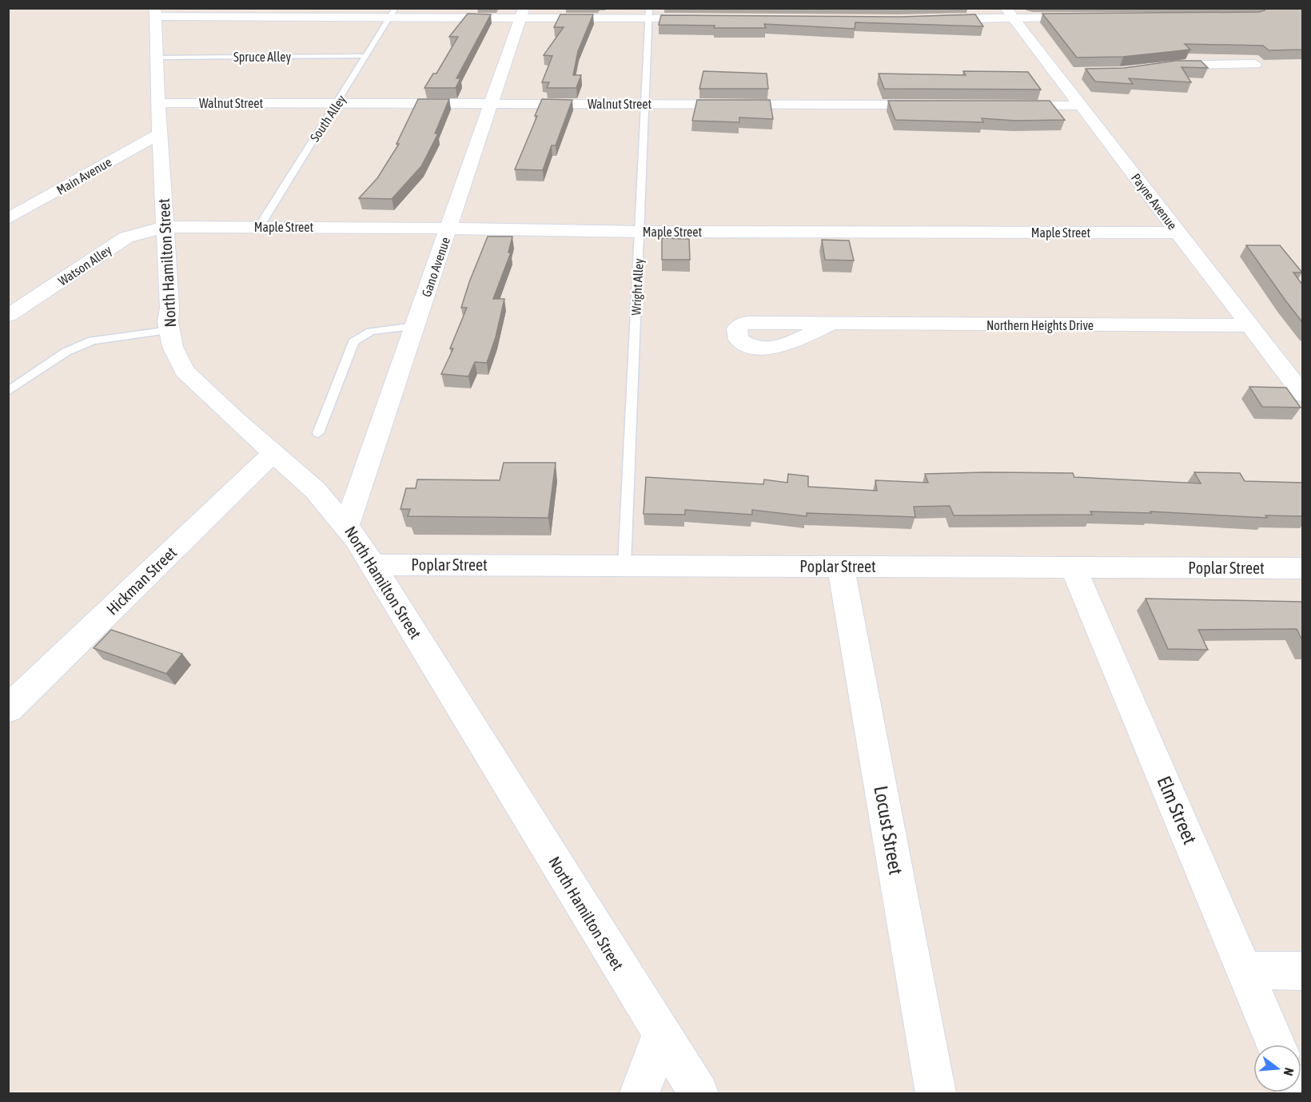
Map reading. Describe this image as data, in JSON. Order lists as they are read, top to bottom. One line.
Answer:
{"streets":{"street":["Walnut Street","Main Avenue","Payne Avenue","Maple Street","North Hamilton Street","Watson Alley","Gano Avenue","Northern Heights Drive","Poplar Street","Hickman Street","Elm Street","Locust Street"],"lane":["Spruce Alley","South Alley","Wright Alley"]},"crossings":[["Spruce Alley","South Alley"],["Spruce Alley","North Hamilton Street"],["Walnut Street","South Alley"],["Walnut Street","North Hamilton Street"],["Walnut Street","Gano Avenue"],["Walnut Street","Wright Alley"],["South Alley","Maple Street"],["Main Avenue","North Hamilton Street"],["Payne Avenue","Maple Street"],["Payne Avenue","Northern Heights Drive"],["Maple Street","North Hamilton Street"],["Maple Street","Watson Alley"],["Maple Street","Gano Avenue"],["Maple Street","Wright Alley"],["North Hamilton Street","Watson Alley"],["North Hamilton Street","Gano Avenue"],["North Hamilton Street","Poplar Street"],["North Hamilton Street","Hickman Street"],["Wright Alley","Poplar Street"],["Poplar Street","Elm Street"],["Poplar Street","Locust Street"]],"north":"right"}
